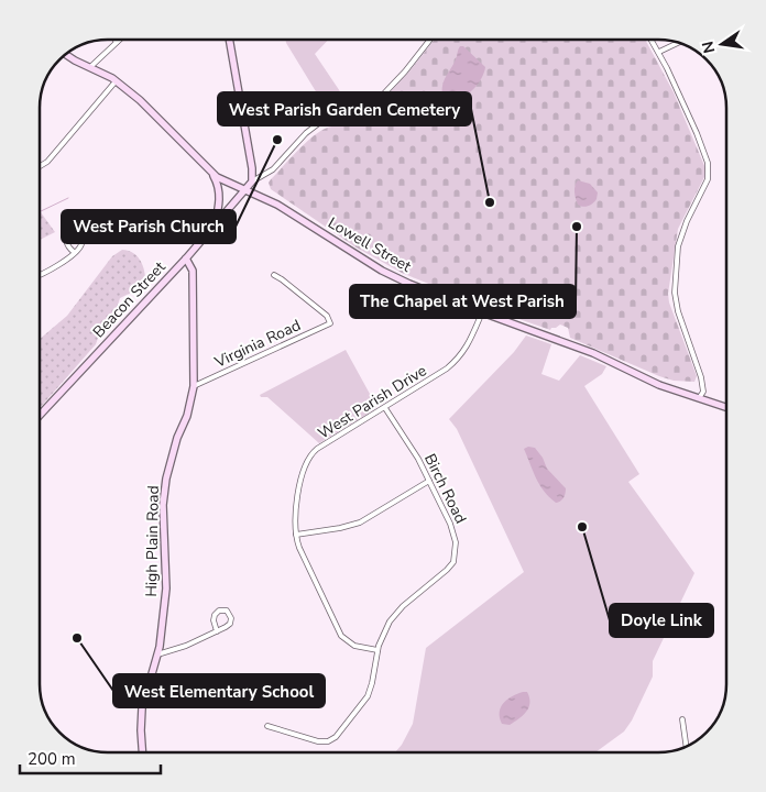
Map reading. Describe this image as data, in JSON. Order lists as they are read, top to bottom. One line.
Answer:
{"streets":{"main road":["Lowell Street","Beacon Street","High Plain Road"],"street":["Virginia Road","West Parish Drive","Birch Road"]},"crossings":[["Lowell Street","Beacon Street"],["Lowell Street","West Parish Drive"],["Beacon Street","High Plain Road"],["Virginia Road","High Plain Road"],["West Parish Drive","Birch Road"]],"places":["West Parish Church","West Parish Garden Cemetery","The Chapel at West Parish","Doyle Link","West Elementary School"],"scale_bar":"200 m","north":"left"}
